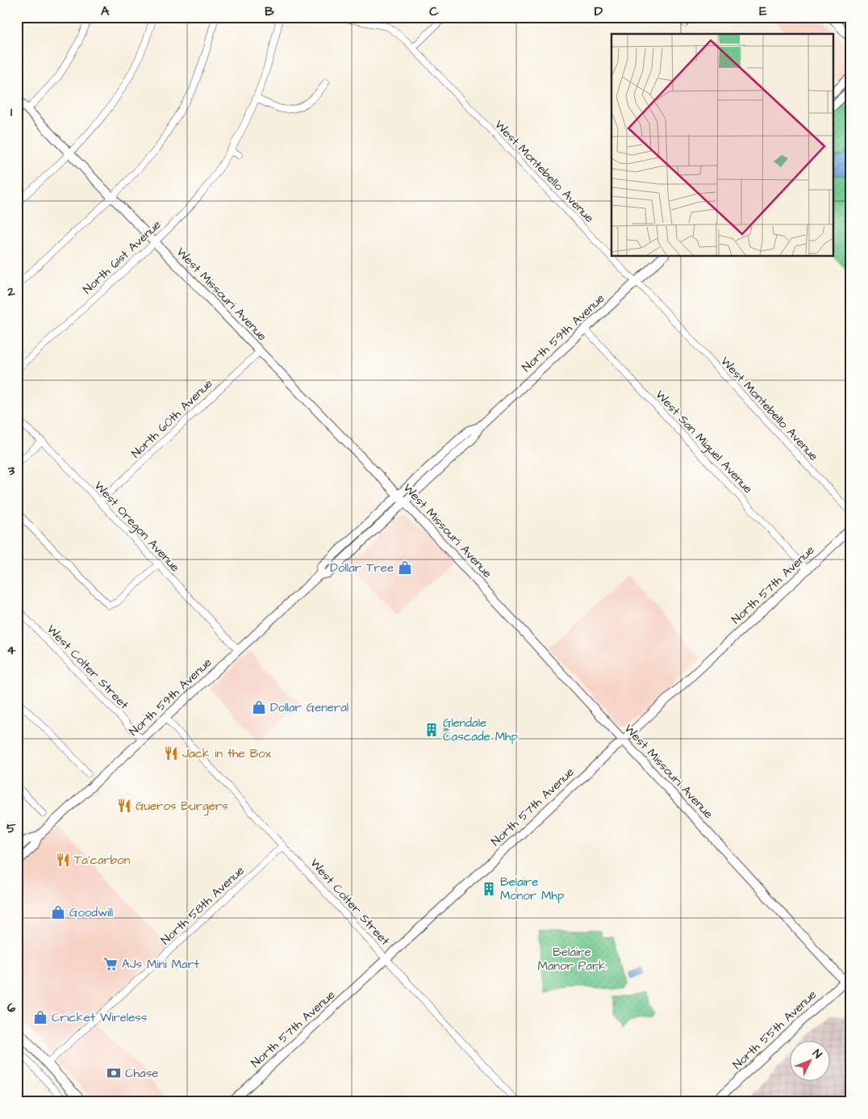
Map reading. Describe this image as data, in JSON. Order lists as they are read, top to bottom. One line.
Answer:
{"streets":{"street":["West Montebello Avenue","North 61st Avenue","West Missouri Avenue","North 59th Avenue","North 60th Avenue","West San Miguel Avenue","West Oregon Avenue","North 57th Avenue","West Colter Street","North 58th Avenue","North 55th Avenue"]},"crossings":[["West Montebello Avenue","North 59th Avenue"],["North 61st Avenue","West Missouri Avenue"],["West Missouri Avenue","North 59th Avenue"],["West Missouri Avenue","North 60th Avenue"],["West Missouri Avenue","North 57th Avenue"],["West Missouri Avenue","North 55th Avenue"],["North 59th Avenue","West San Miguel Avenue"],["North 59th Avenue","West Oregon Avenue"],["North 59th Avenue","West Colter Street"],["North 60th Avenue","West Oregon Avenue"],["West San Miguel Avenue","North 57th Avenue"],["North 57th Avenue","West Colter Street"],["West Colter Street","North 58th Avenue"]],"parks":["Belaire Manor Park"],"places":{"shop":["Dollar Tree","Dollar General","Goodwill","Cricket Wireless"],"building":["Glendale Cascade Mhp","Belaire Monor Mhp"],"restaurant":["Jack in the Box","Gueros Burgers","Ta'carbon"],"supermarket":["AJs Mini Mart"],"bank":["Chase"]},"north":"top right","grid":{"columns":["A","B","C","D","E"],"rows":["1","2","3","4","5","6"]}}
